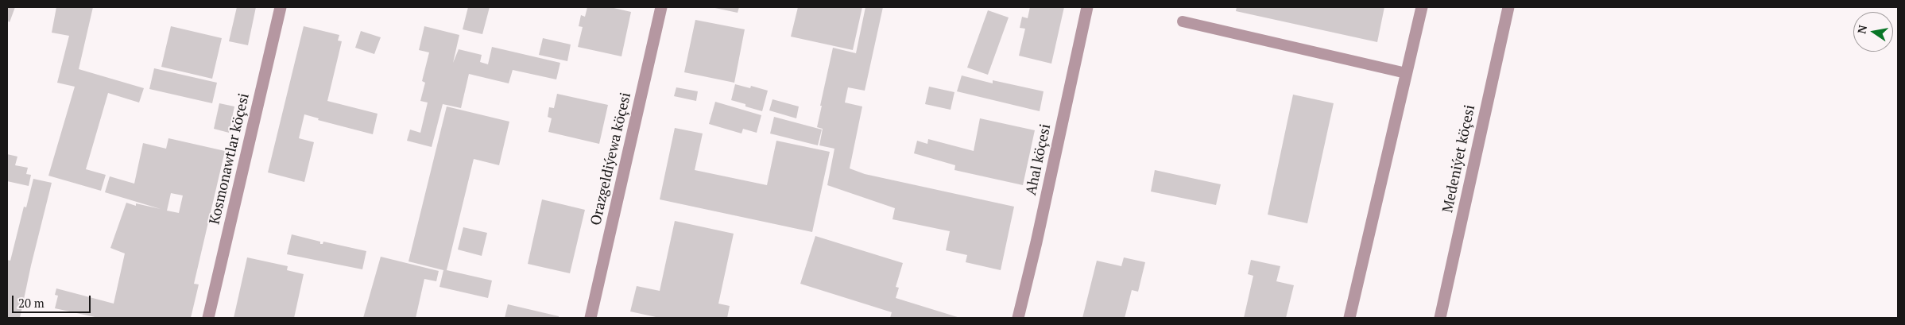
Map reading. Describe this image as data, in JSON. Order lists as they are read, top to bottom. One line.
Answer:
{"streets":{"street":["Kosmonawtlar köçesi","Orazgeldiýewa köçesi","Medeniýet köçesi","Ahal köçesi"]},"scale_bar":"20 m","north":"left"}
